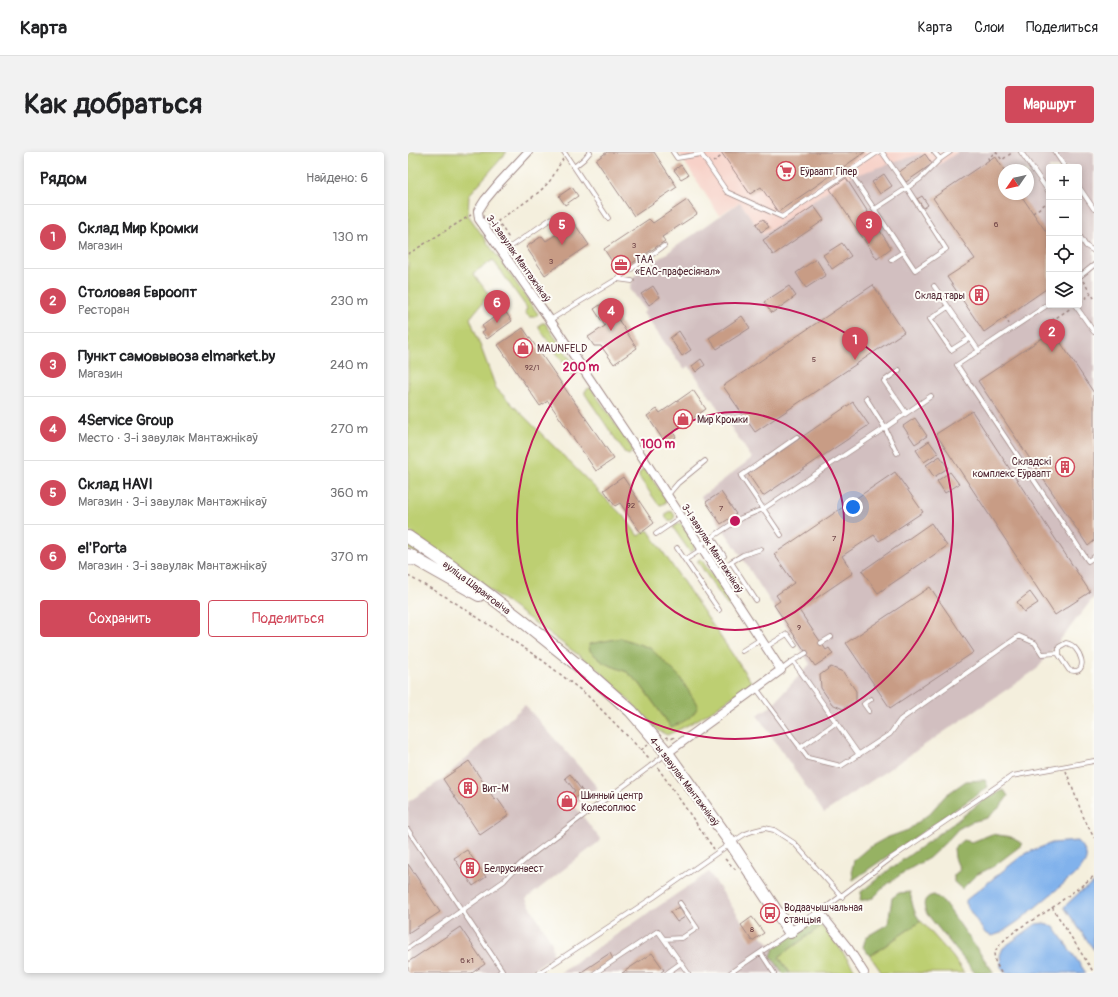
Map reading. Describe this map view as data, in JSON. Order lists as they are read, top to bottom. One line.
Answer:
{"streets":{"street":["3-і завулак Мантажнікаў","вуліца Шаранговіча","4-ы завулак Мантажнікаў"]},"crossings":[["вуліца Шаранговіча","4-ы завулак Мантажнікаў"]],"places":{"supermarket":["Еўраапт Гіпер"],"office":["ТАА «ЕАС-прафесіянал»"],"building":["Склад тары","Складскі комплекс Еўраапт","Вит-М","Белрусинвест"],"shop":["MAUNFELD","Мир Кромки","Шинный центр Колесоплюс"],"bus stop":["Водаачышчальная станцыя"]},"house_numbers":["6","3","3","5","92/1","92","7","7","9","8","6 к1"],"north":"bottom left","page":{"header":"Карта","nav":["Карта","Слои","Поделиться"],"buttons":["Маршрут",["Сохранить","Поделиться"]],"title":"Как добраться","heading":["Рядом","Найдено: 6"],"map_buttons":["+","−"],"list":[{"mark":"1","name":"Склад Мир Кромки","note":"Магазин","value":"130 m"},{"mark":"2","name":"Столовая Евроопт","note":"Ресторан","value":"230 m"},{"mark":"3","name":"Пункт самовывоза elmarket.by","note":"Магазин","value":"240 m"},{"mark":"4","name":"4Service Group","note":"Место · 3-і завулак Мантажнікаў","value":"270 m"},{"mark":"5","name":"Склад HAVI","note":"Магазин · 3-і завулак Мантажнікаў","value":"360 m"},{"mark":"6","name":"el'Porta","note":"Магазин · 3-і завулак Мантажнікаў","value":"370 m"}],"pins":["3","5","6","4","2","1"]},"rings":["200 m","100 m"]}
